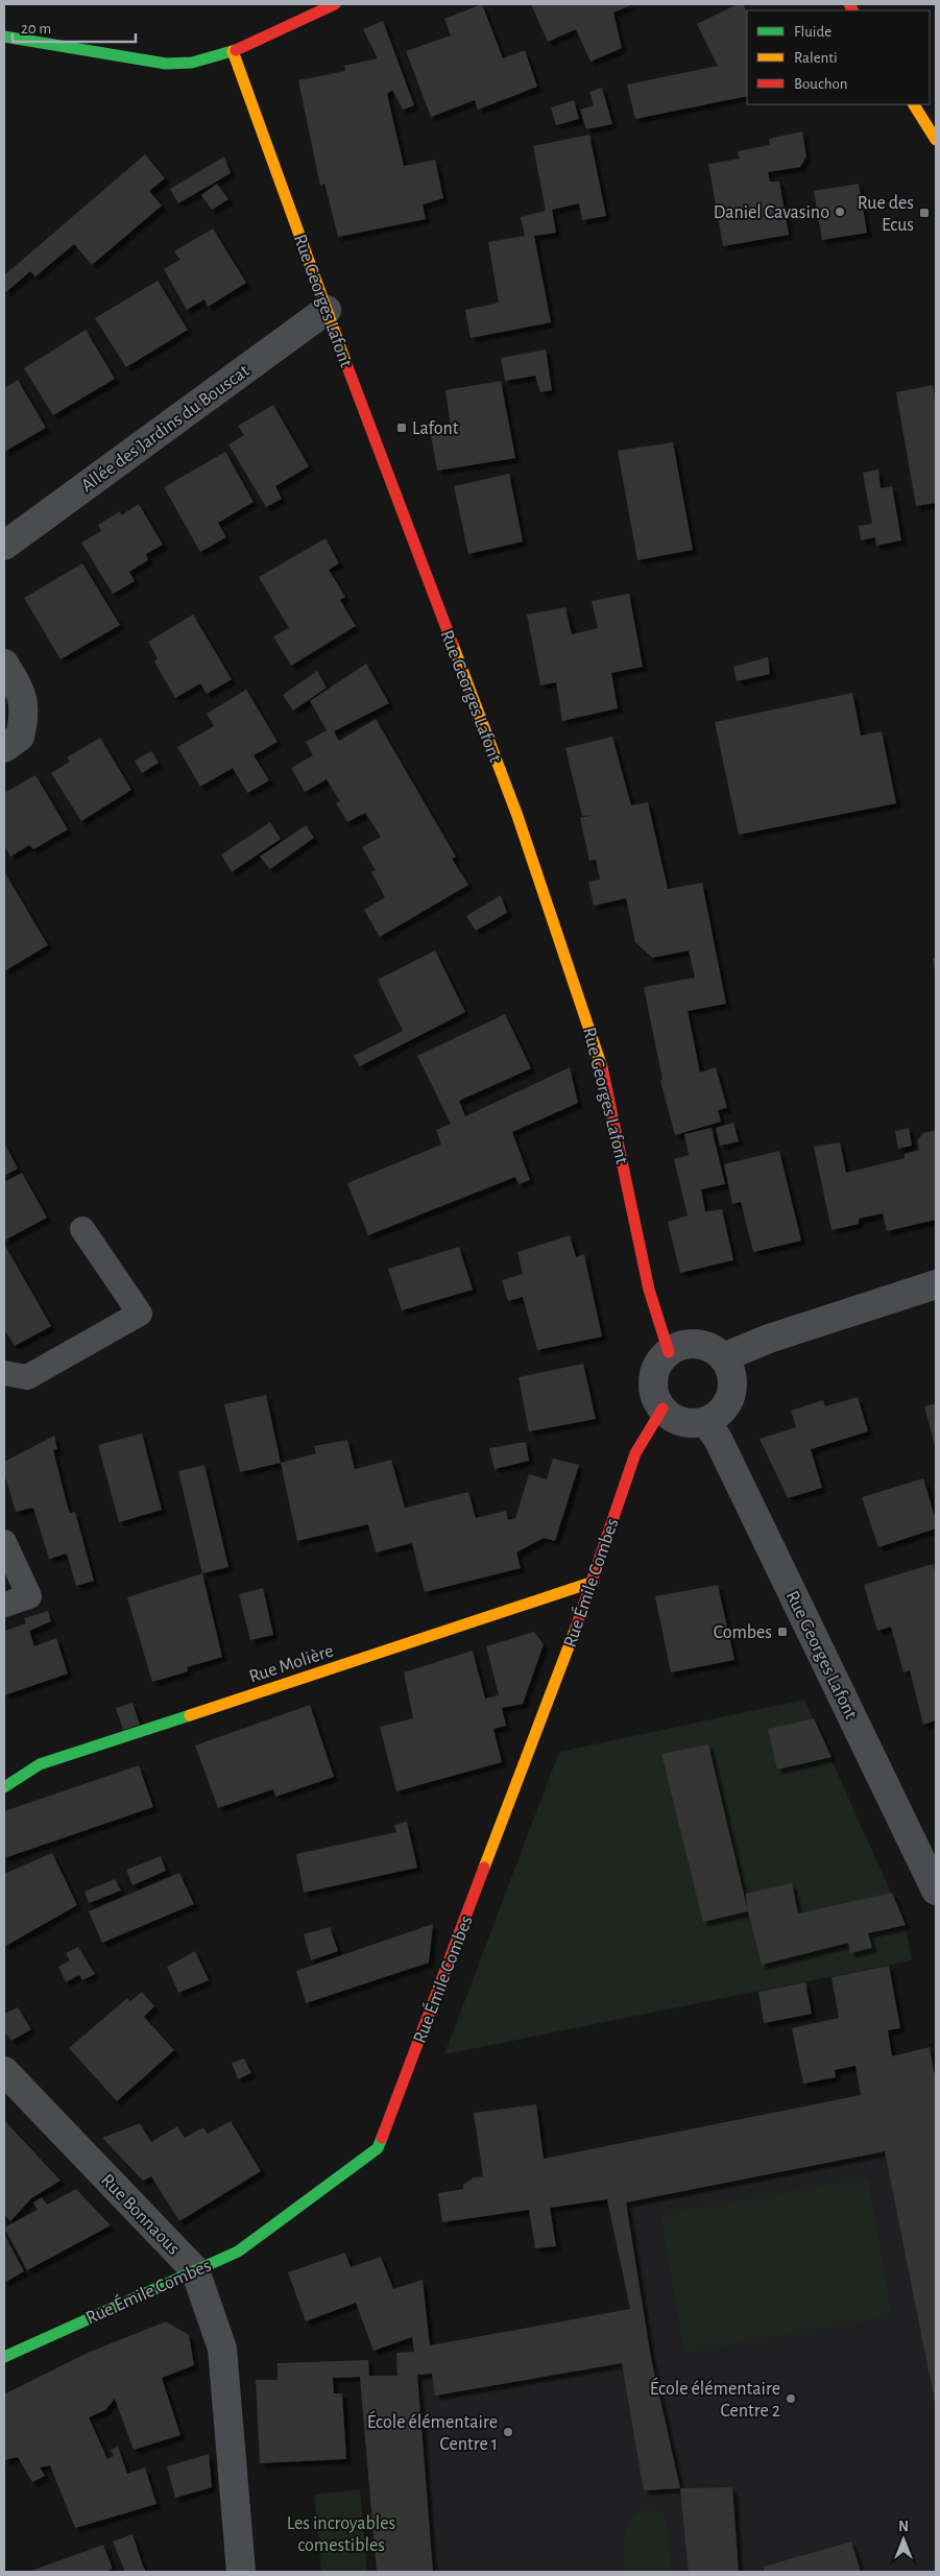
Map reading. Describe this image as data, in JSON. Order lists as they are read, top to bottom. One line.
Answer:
{"streets":{"street":["Rue Georges Lafont","Allée des Jardins du Bouscat","Rue Émile Combes","Rue Molière","Rue Bonnaous"]},"crossings":[["Rue Georges Lafont","Allée des Jardins du Bouscat"],["Rue Georges Lafont","Rue Émile Combes"],["Rue Émile Combes","Rue Molière"],["Rue Émile Combes","Rue Bonnaous"]],"parks":["Les incroyables comestibles"],"places":{"other":["Daniel Cavasino","École élémentaire Centre 2","École élémentaire Centre 1"],"transit":["Rue des Ecus","Lafont","Combes"]},"legend":["Fluide","Ralenti","Bouchon"],"scale_bar":"20 m","north":"top"}
